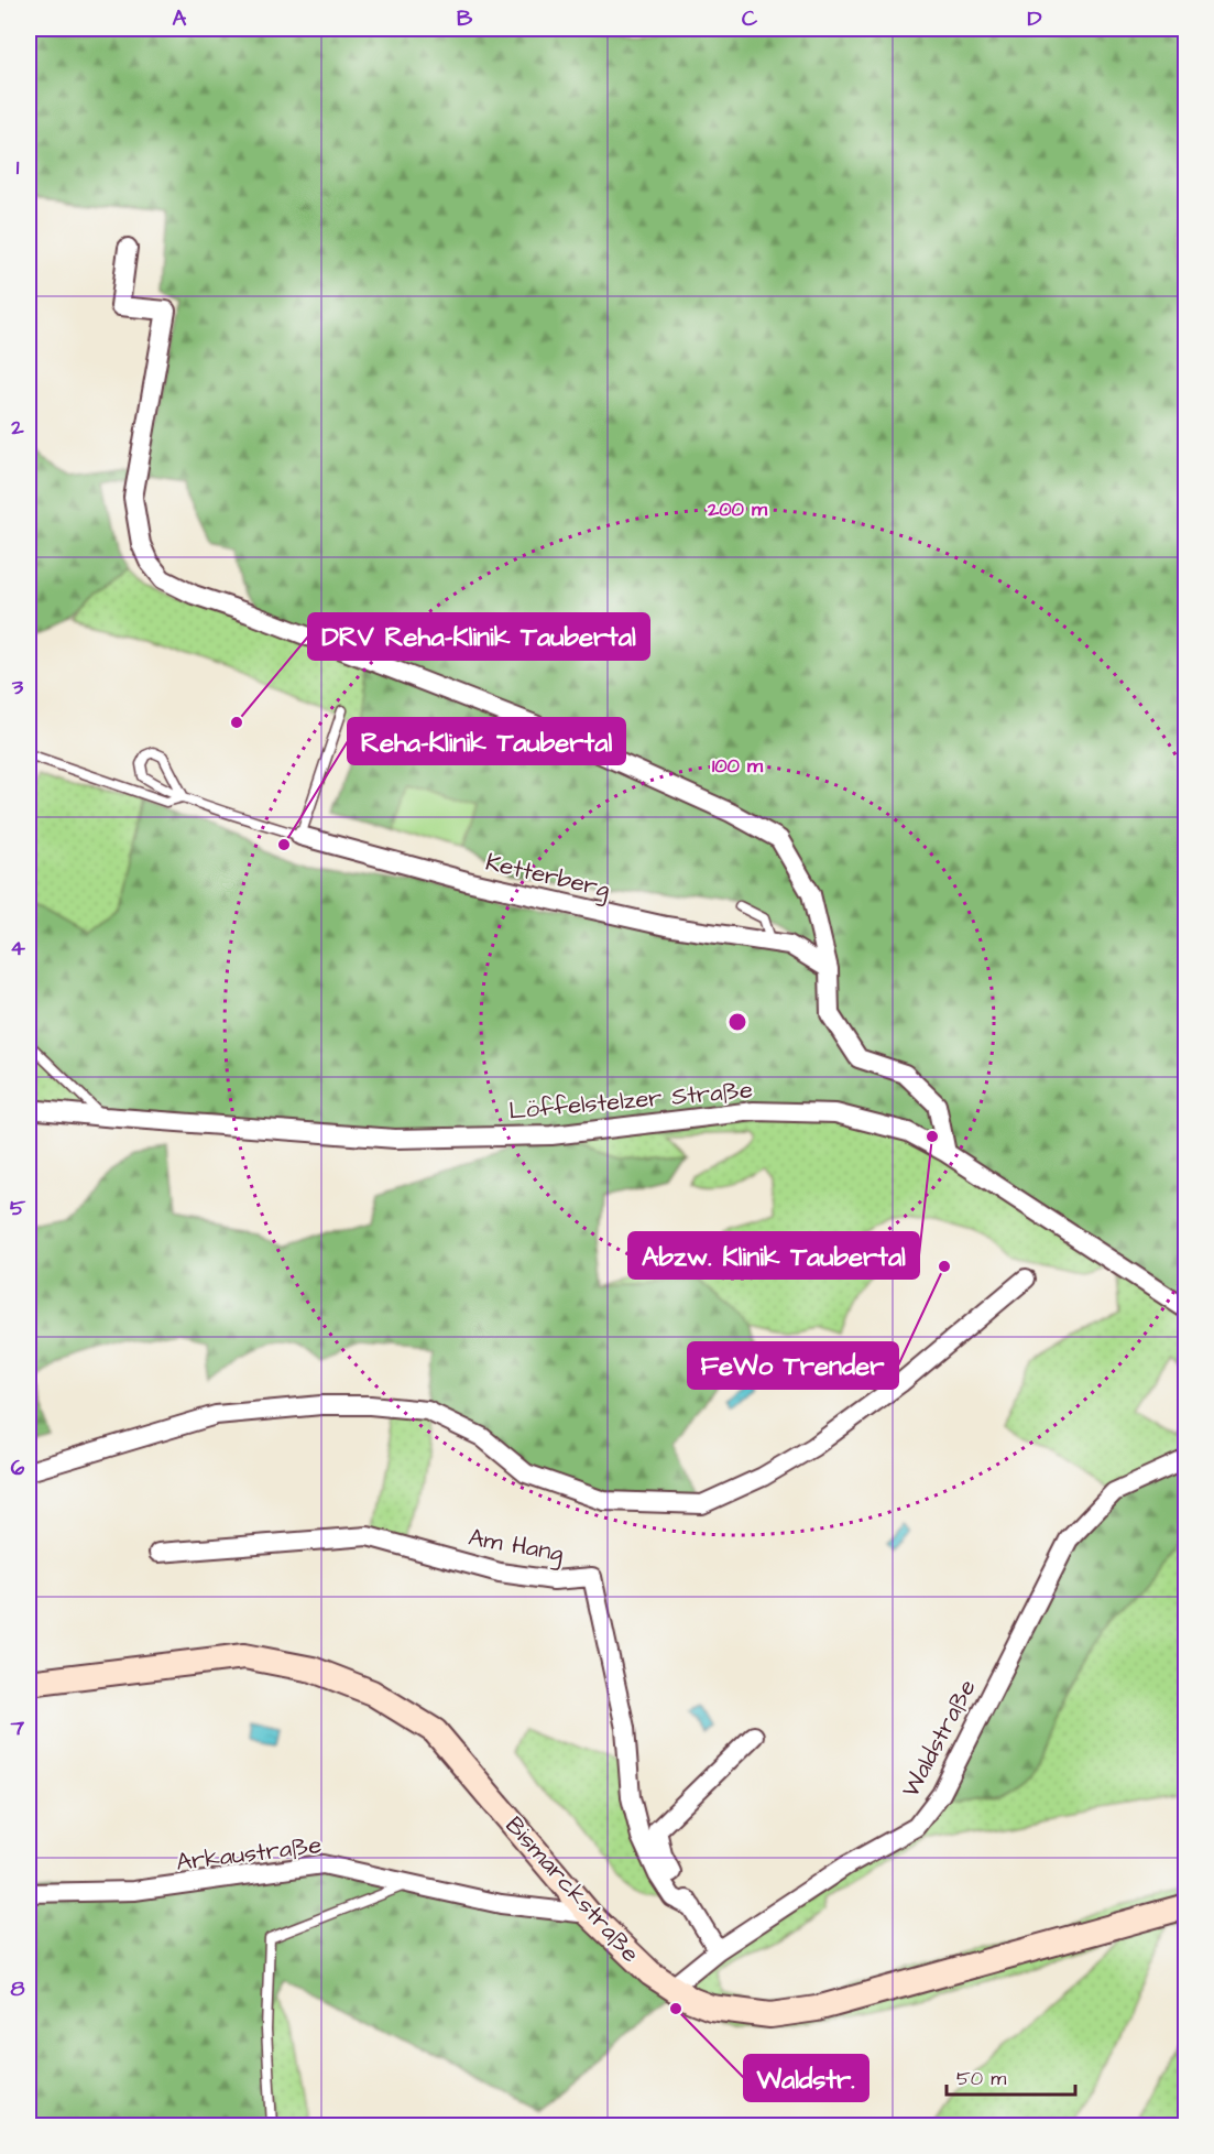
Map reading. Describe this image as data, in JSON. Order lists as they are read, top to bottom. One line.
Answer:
{"streets":{"street":["Ketterberg","Löffelstelzer Straße","Am Hang","Waldstraße","Arkaustraße","Bismarckstraße"]},"crossings":[["Am Hang","Waldstraße"],["Waldstraße","Bismarckstraße"],["Arkaustraße","Bismarckstraße"]],"places":["DRV Reha-Klinik Taubertal","Reha-Klinik Taubertal","Abzw. Klinik Taubertal","FeWo Trender","Waldstr."],"scale_bar":"50 m","grid":{"columns":["A","B","C","D"],"rows":["1","2","3","4","5","6","7","8"]},"rings":["200 m","100 m"]}
